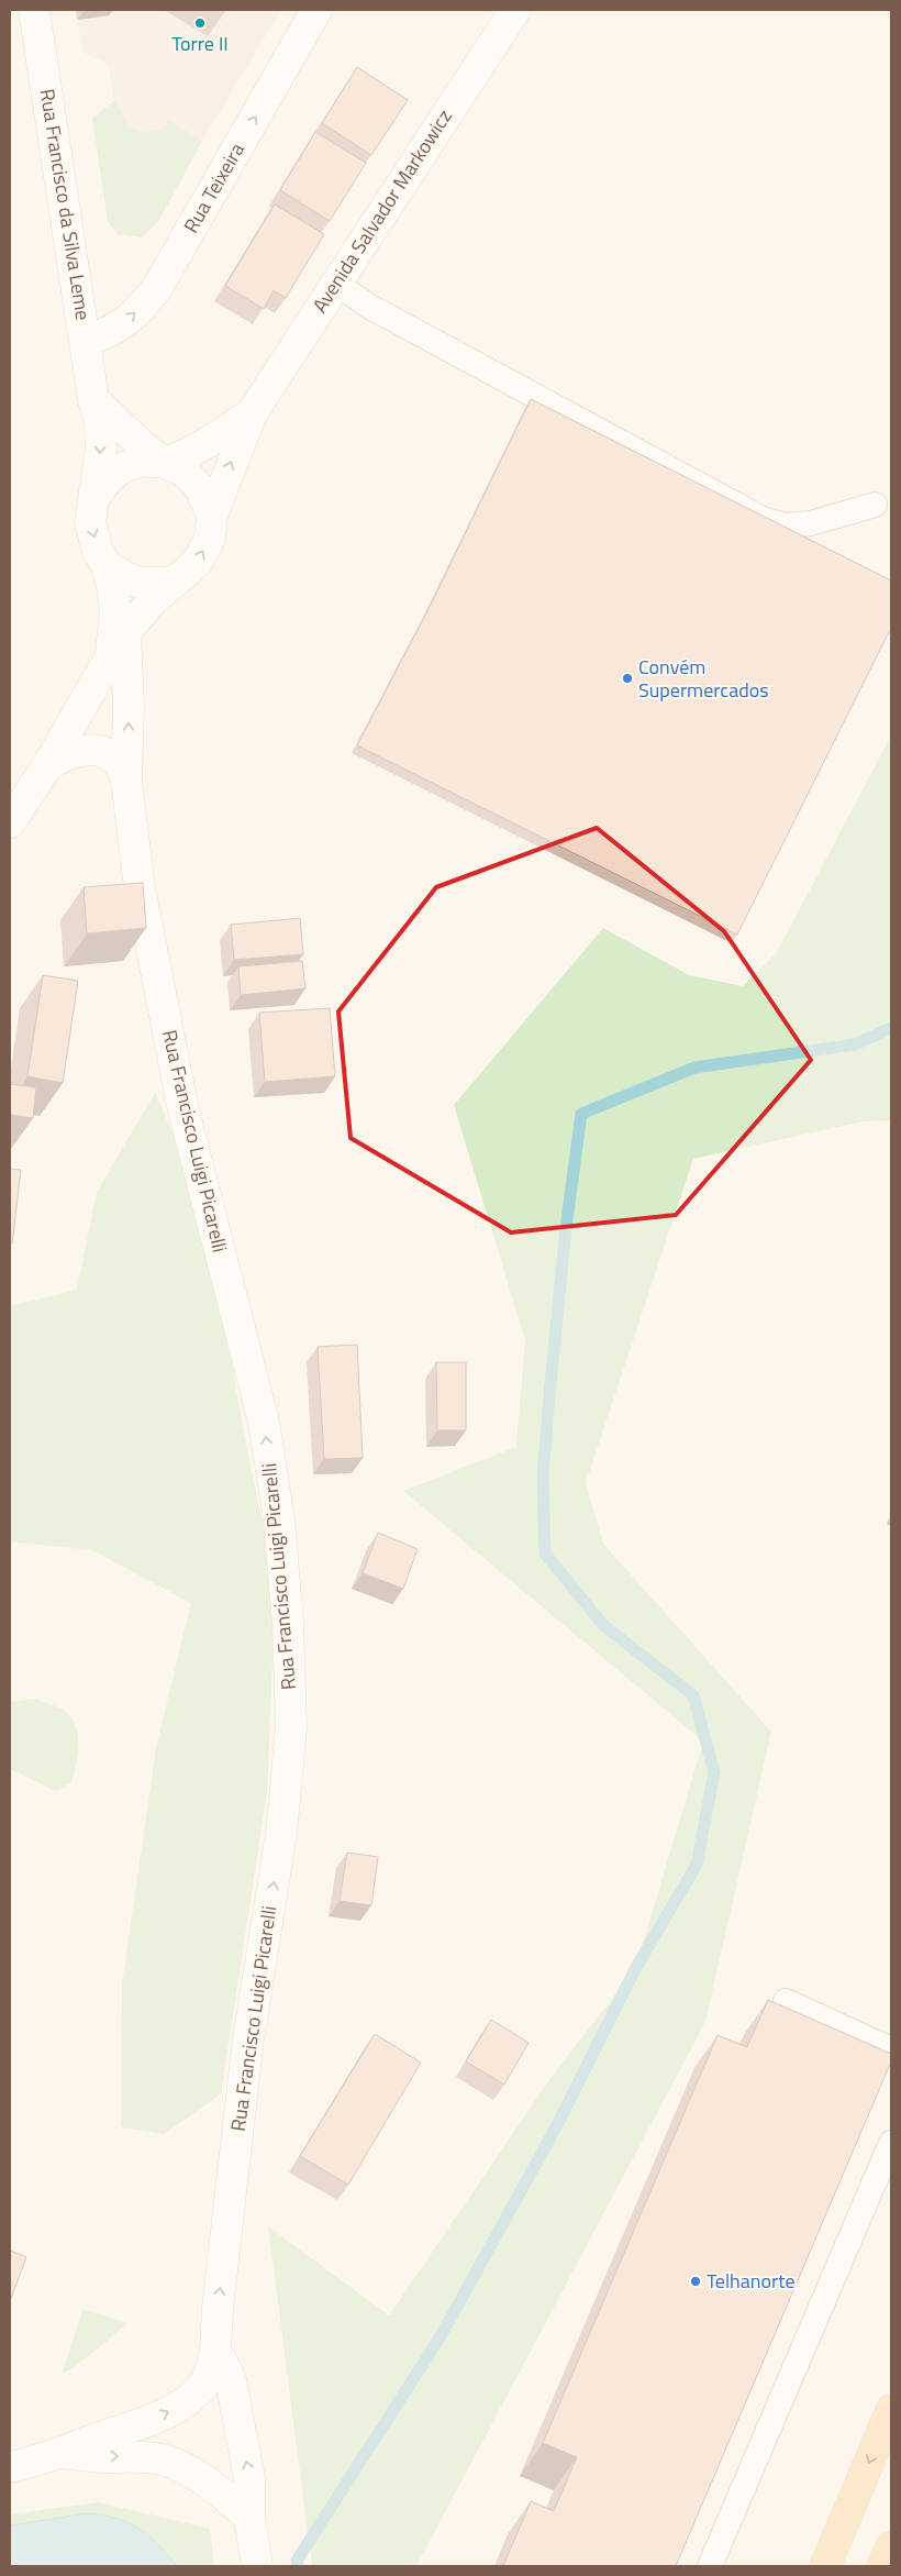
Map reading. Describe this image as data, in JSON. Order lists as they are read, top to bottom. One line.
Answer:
{"streets":{"street":["Rua Teixeira","Rua Francisco da Silva Leme","Avenida Salvador Markowicz","Rua Francisco Luigi Picarelli"]},"crossings":[["Rua Teixeira","Rua Francisco da Silva Leme"],["Rua Francisco da Silva Leme","Rua Francisco Luigi Picarelli"]],"one_way":["Rua Francisco Luigi Picarelli"],"places":["Torre II","Convém Supermercados","Telhanorte"]}
